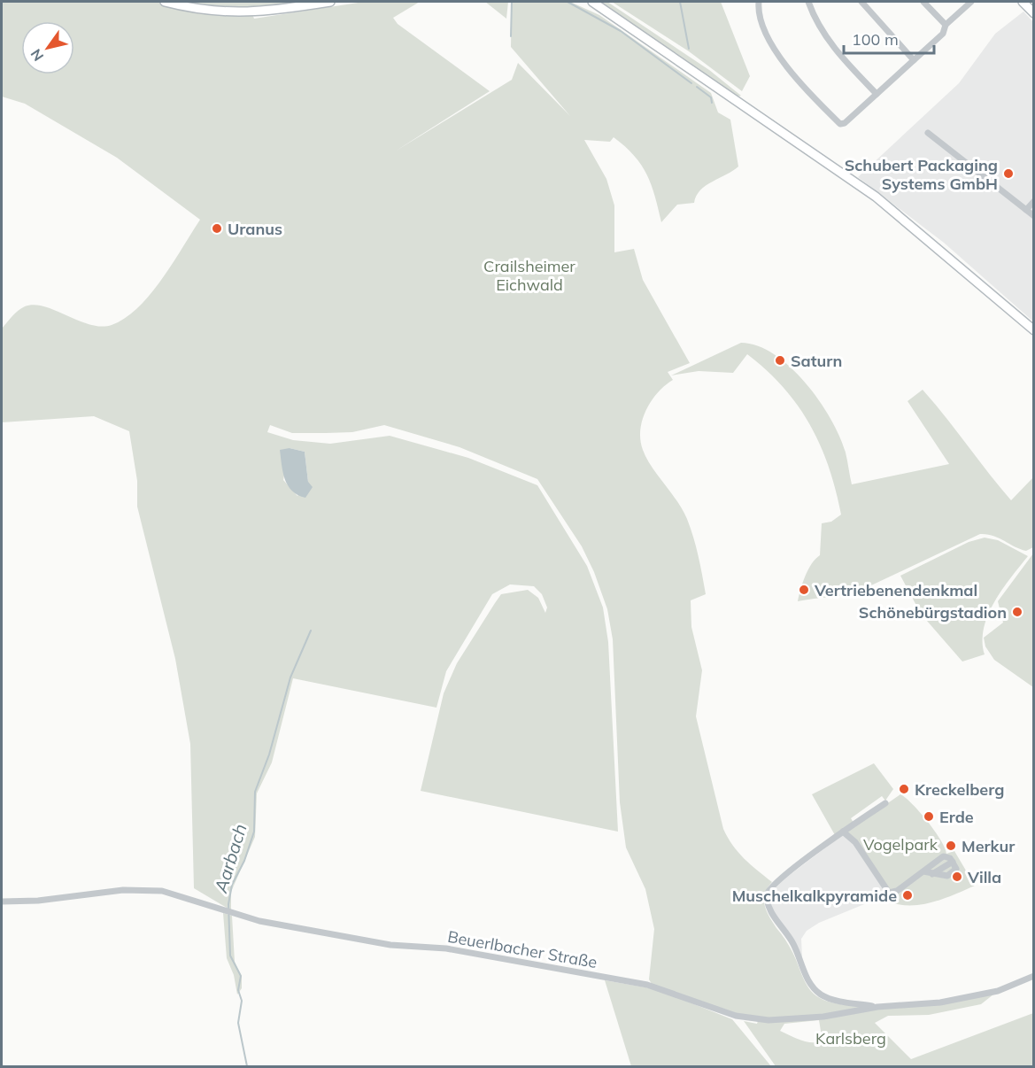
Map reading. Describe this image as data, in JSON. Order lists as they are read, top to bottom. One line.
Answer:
{"streets":{"street":["Beuerlbacher Straße"]},"water":["Aarbach"],"parks":["Crailsheimer Eichwald","Vogelpark","Karlsberg"],"places":["Schubert Packaging Systems GmbH","Uranus","Saturn","Vertriebenendenkmal","Schönebürgstadion","Kreckelberg","Erde","Merkur","Villa","Muschelkalkpyramide"],"scale_bar":"100 m","north":"bottom left"}
